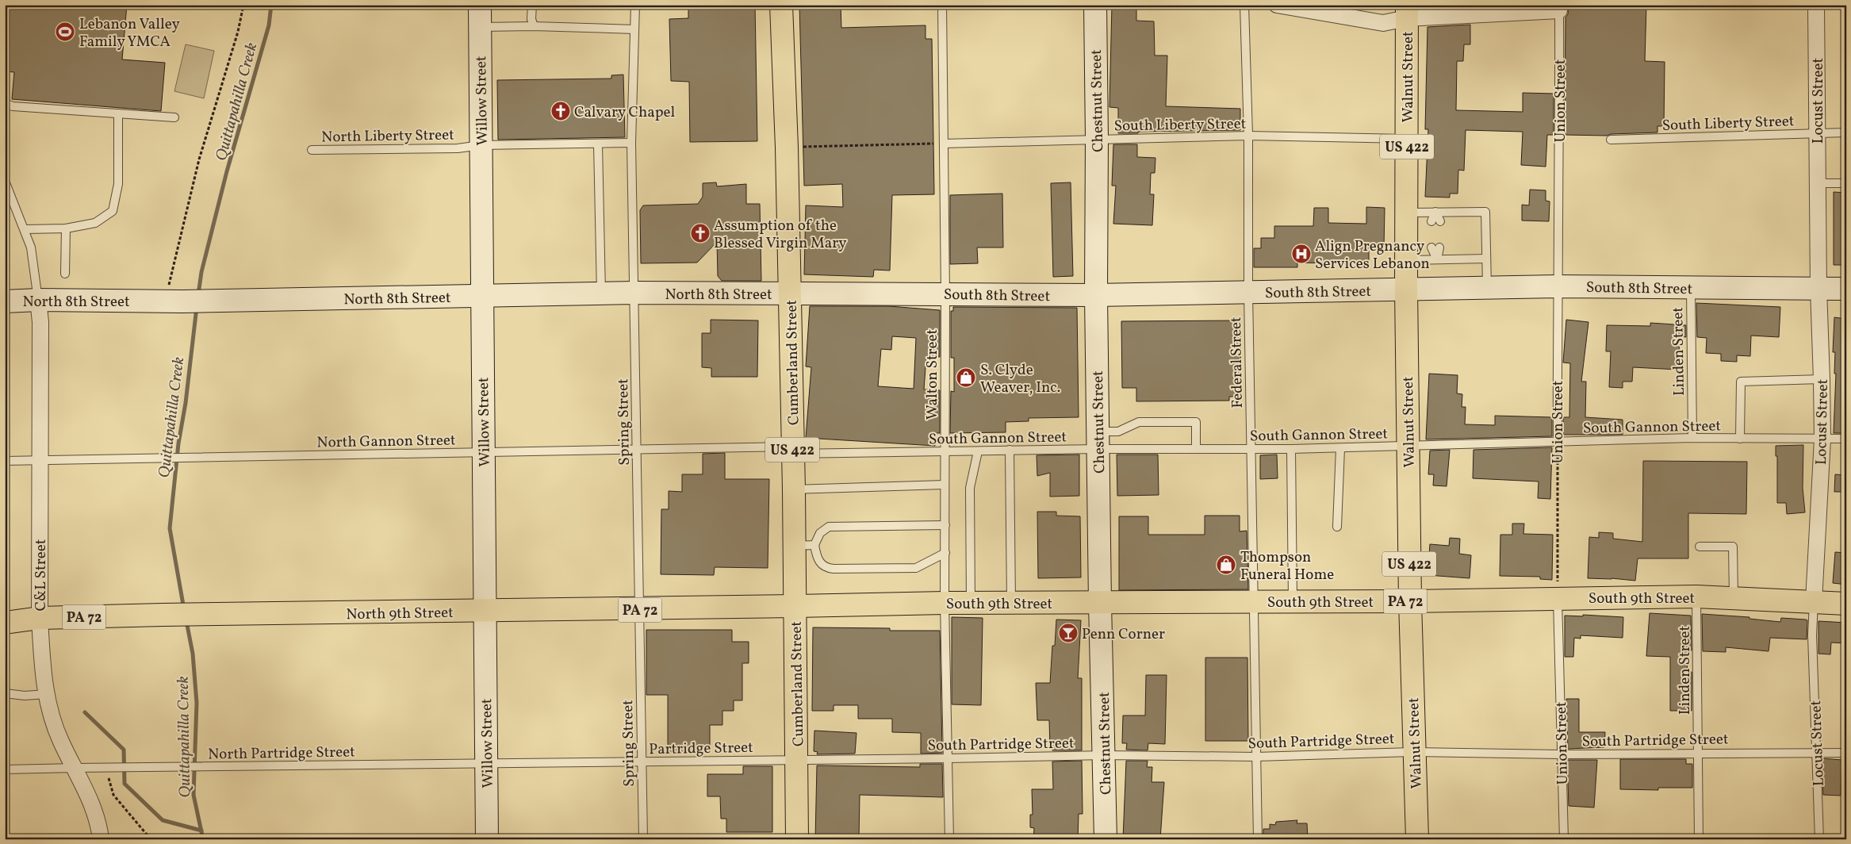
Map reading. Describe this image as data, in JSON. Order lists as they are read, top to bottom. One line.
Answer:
{"streets":{"main road":["Walnut Street","US 422","Cumberland Street","South 9th Street","PA 72","North 9th Street"],"street":["Willow Street","Chestnut Street","Locust Street","South 8th Street","North 8th Street","C&L Street"],"lane":["Union Street","South Liberty Street","North Liberty Street","Linden Street","Federal Street","Walton Street","Spring Street","South Gannon Street","North Gannon Street","South Partridge Street","Partridge Street","North Partridge Street"]},"crossings":[["Walnut Street","South Liberty Street"],["Walnut Street","South 8th Street"],["Walnut Street","South Gannon Street"],["Walnut Street","South 9th Street"],["Walnut Street","South Partridge Street"],["Willow Street","North Liberty Street"],["Willow Street","North 8th Street"],["Willow Street","North Gannon Street"],["Willow Street","North 9th Street"],["Willow Street","Partridge Street"],["Willow Street","North Partridge Street"],["Chestnut Street","South Liberty Street"],["Chestnut Street","South 8th Street"],["Chestnut Street","South Gannon Street"],["Chestnut Street","South 9th Street"],["Chestnut Street","South Partridge Street"],["Union Street","South 8th Street"],["Union Street","South Gannon Street"],["Union Street","South 9th Street"],["Union Street","South Partridge Street"],["Locust Street","South Liberty Street"],["Locust Street","South 8th Street"],["Locust Street","South Gannon Street"],["Locust Street","South 9th Street"],["Locust Street","South Partridge Street"],["South Liberty Street","Federal Street"],["South Liberty Street","Walton Street"],["North Liberty Street","Spring Street"],["South 8th Street","North 8th Street"],["South 8th Street","Linden Street"],["South 8th Street","Cumberland Street"],["South 8th Street","Federal Street"],["South 8th Street","Walton Street"],["North 8th Street","Cumberland Street"],["North 8th Street","Spring Street"],["North 8th Street","C&L Street"],["Linden Street","South Gannon Street"],["Linden Street","South 9th Street"],["Linden Street","South Partridge Street"],["Cumberland Street","South Gannon Street"],["Cumberland Street","North Gannon Street"],["Cumberland Street","South 9th Street"],["Cumberland Street","North 9th Street"],["Cumberland Street","South Partridge Street"],["Cumberland Street","Partridge Street"],["Federal Street","South Gannon Street"],["Federal Street","South 9th Street"],["Federal Street","South Partridge Street"],["Walton Street","South Gannon Street"],["Walton Street","South 9th Street"],["Walton Street","South Partridge Street"],["Spring Street","North Gannon Street"],["Spring Street","North 9th Street"],["Spring Street","Partridge Street"],["South Gannon Street","North Gannon Street"],["North Gannon Street","C&L Street"],["C&L Street","North 9th Street"],["C&L Street","North Partridge Street"],["South 9th Street","North 9th Street"],["South Partridge Street","Partridge Street"],["Partridge Street","North Partridge Street"]],"water":["Quittapahilla Creek"],"places":{"sports":["Lebanon Valley Family YMCA"],"church":["Calvary Chapel","Assumption of the Blessed Virgin Mary"],"hospital":["Align Pregnancy Services Lebanon"],"shop":["S. Clyde Weaver, Inc.","Thompson Funeral Home"],"bar":["Penn Corner"]}}
